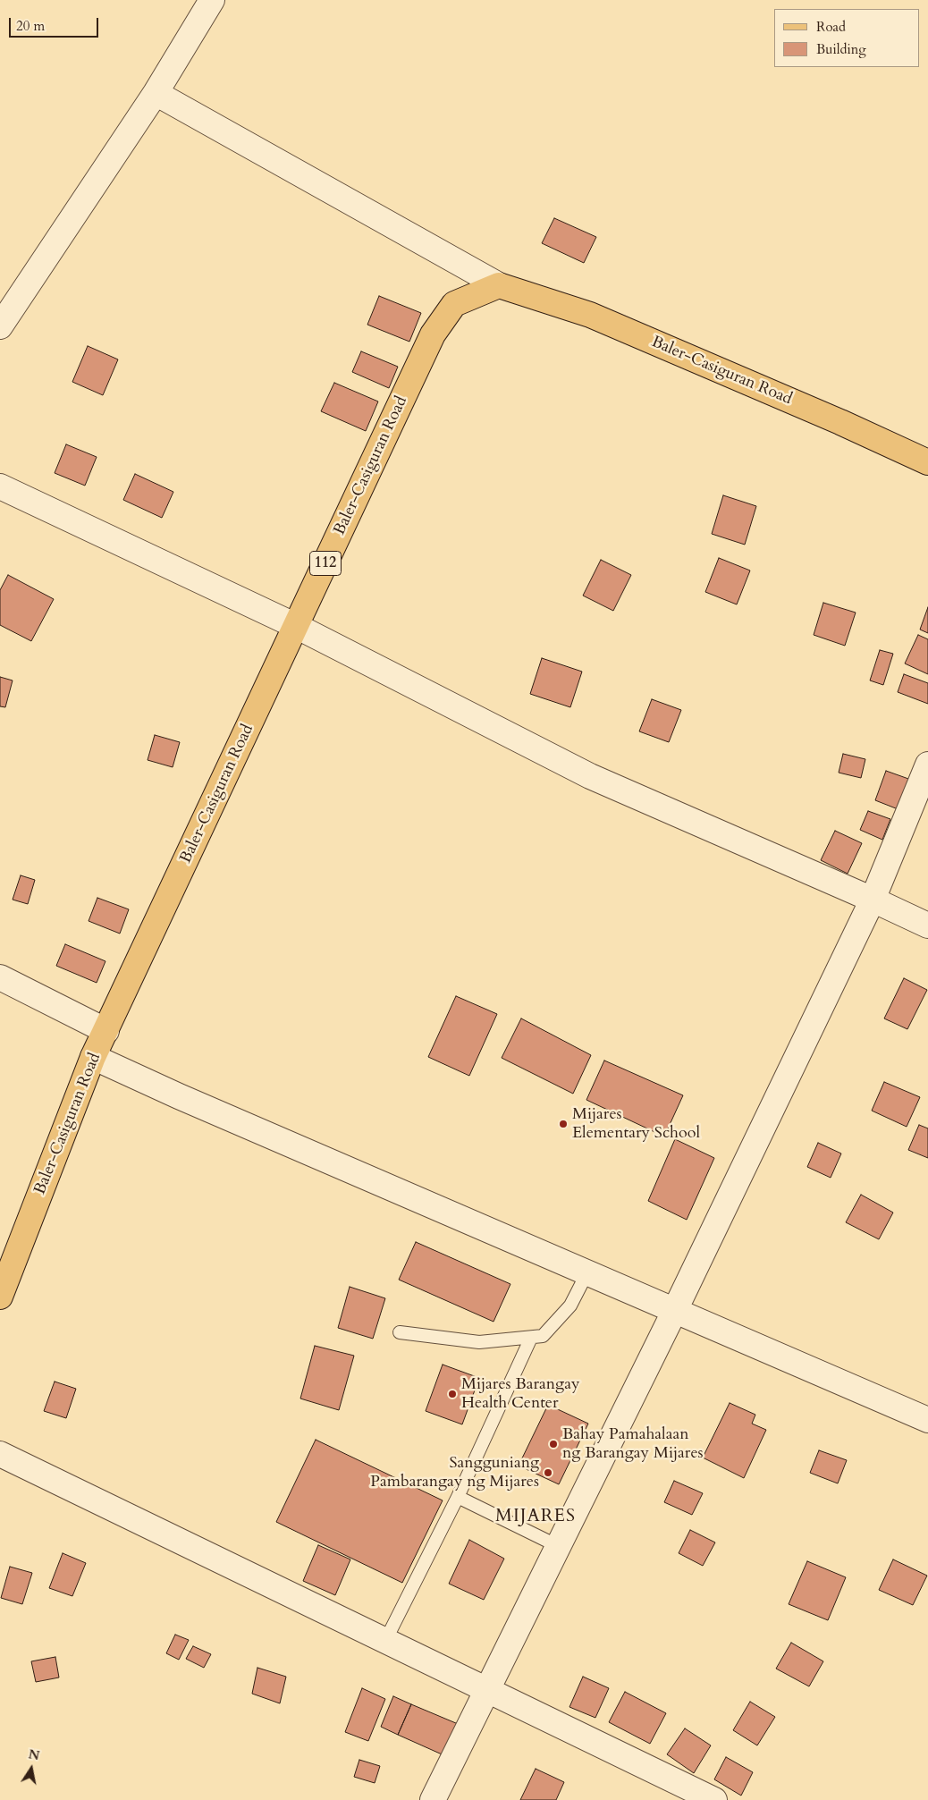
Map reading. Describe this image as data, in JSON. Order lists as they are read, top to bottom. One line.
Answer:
{"streets":{"main road":["Baler-Casiguran Road","112"]},"districts":["MIJARES"],"places":["Mijares Elementary School","Mijares Barangay Health Center","Bahay Pamahalaan ng Barangay Mijares","Sangguniang Pambarangay ng Mijares"],"legend":["Road","Building"],"scale_bar":"20 m","north":"top"}
